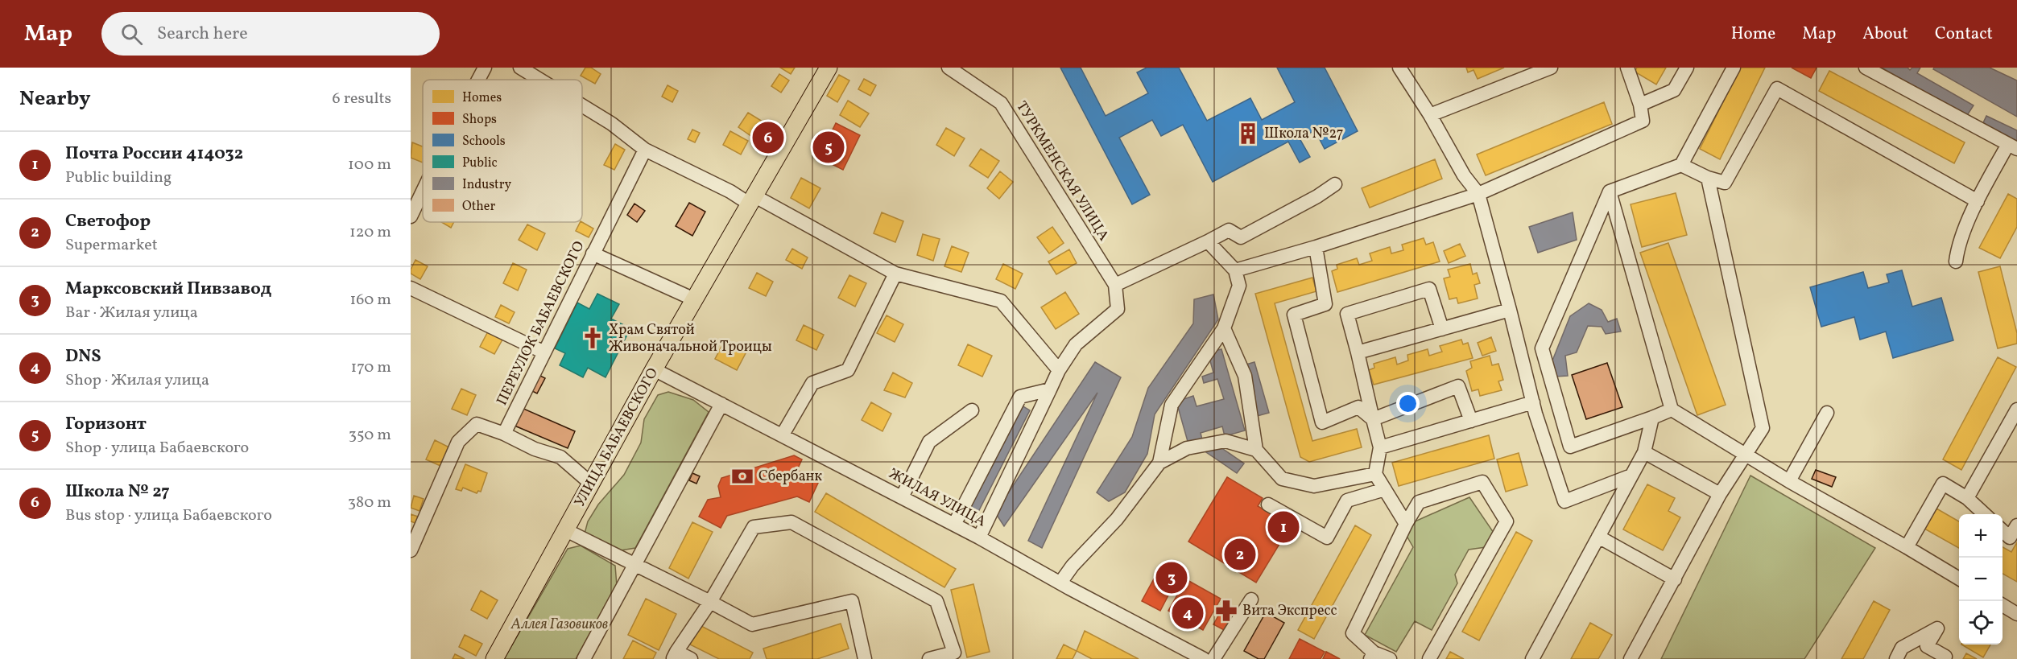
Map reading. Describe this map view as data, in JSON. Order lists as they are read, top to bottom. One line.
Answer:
{"streets":{"main road":["УЛИЦА БАБАЕВСКОГО"],"street":["ТУРКМЕНСКАЯ УЛИЦА","ПЕРЕУЛОК БАБАЕВСКОГО","ЖИЛАЯ УЛИЦА"]},"crossings":[["УЛИЦА БАБАЕВСКОГО","ЖИЛАЯ УЛИЦА"]],"parks":["Аллея Газовиков"],"places":{"building":["Школа №27"],"church":["Храм Святой Живоначальной Троицы"],"bank":["Сбербанк"],"pharmacy":["Вита Экспресс"]},"legend":["Homes","Shops","Schools","Public","Industry","Other"],"page":{"header":"Map","search":"Search here","nav":["Home","Map","About","Contact"],"heading":["Nearby","6 results"],"pins":["6","5","1","2","3","4"],"list":[{"mark":"1","name":"Почта России 414032","note":"Public building","value":"100 m"},{"mark":"2","name":"Светофор","note":"Supermarket","value":"120 m"},{"mark":"3","name":"Марксовский Пивзавод","note":"Bar · Жилая улица","value":"160 m"},{"mark":"4","name":"DNS","note":"Shop · Жилая улица","value":"170 m"},{"mark":"5","name":"Горизонт","note":"Shop · улица Бабаевского","value":"350 m"},{"mark":"6","name":"Школа № 27","note":"Bus stop · улица Бабаевского","value":"380 m"}],"map_buttons":["+","−"]}}
